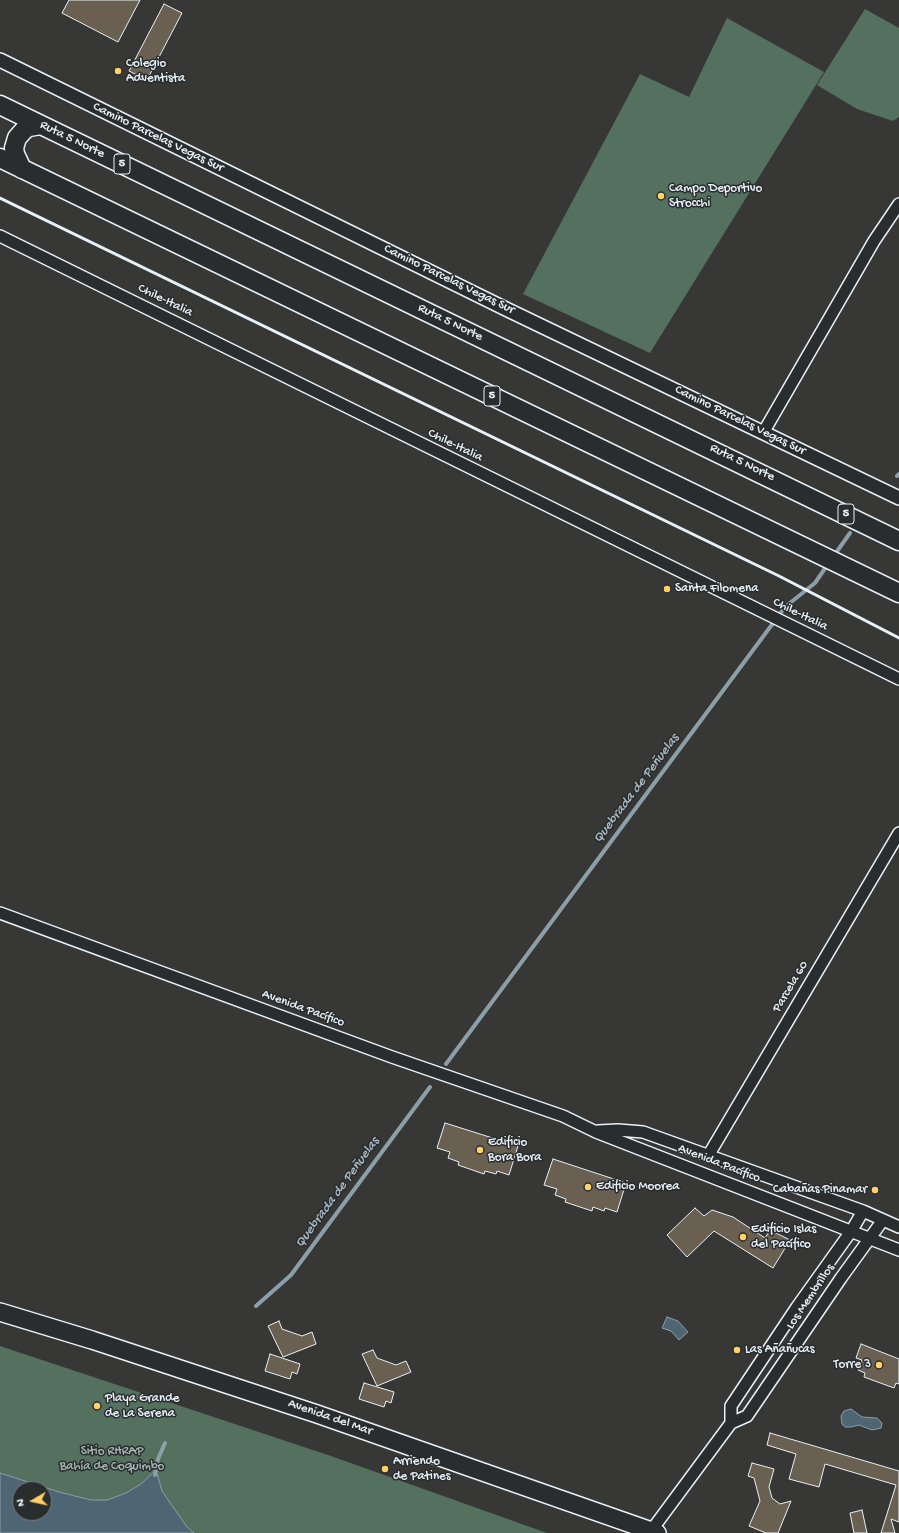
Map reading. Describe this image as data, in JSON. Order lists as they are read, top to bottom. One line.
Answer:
{"streets":{"highway":["Ruta 5 Norte","5"],"main road":["Avenida del Mar"],"street":["Camino Parcelas Vegas Sur","Chile-Italia","Parcela 60","Avenida Pacífico","Los Membrillos"]},"crossings":[["Parcela 60","Avenida Pacífico"],["Avenida Pacífico","Los Membrillos"],["Los Membrillos","Avenida del Mar"]],"water":["Quebrada de Peñuelas"],"parks":["Sitio RHRAP Bahía de Coquimbo"],"places":["Colegio Adventista","Campo Deportivo Strocchi","Santa Filomena","Edificio Bora Bora","Edificio Moorea","Cabañas Pinamar","Edificio Islas del Pacífico","Las Añañucas","Torre 3","Playa Grande de La Serena","Arriendo de Patines"],"north":"left"}
